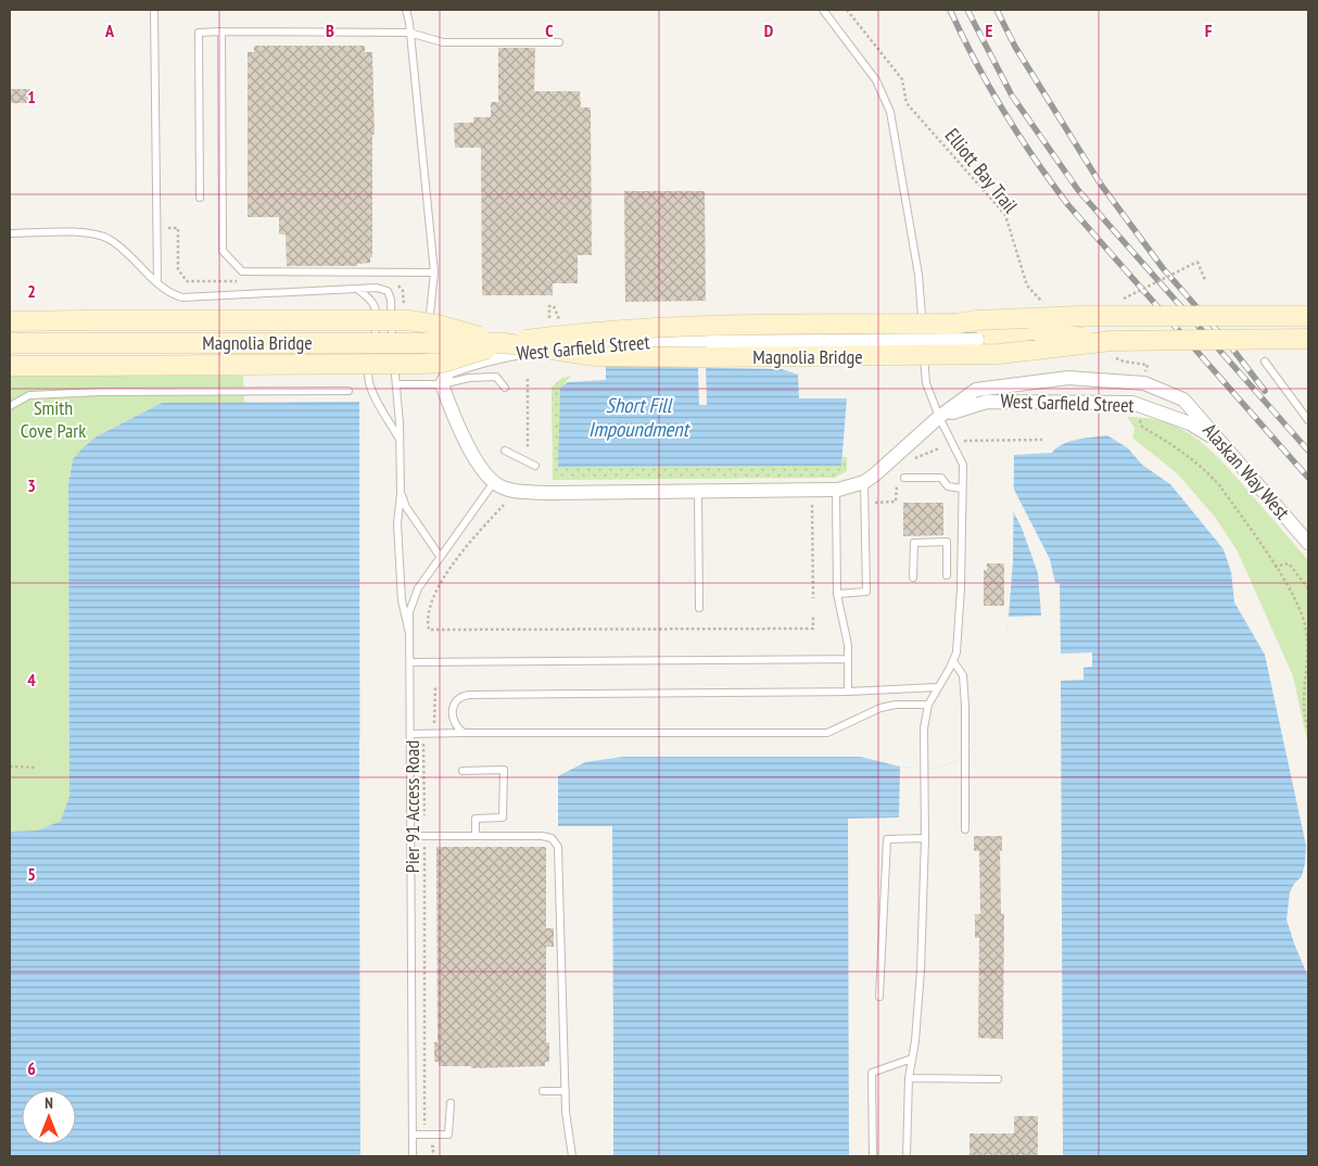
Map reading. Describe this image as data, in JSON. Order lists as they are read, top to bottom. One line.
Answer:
{"streets":{"main road":["Magnolia Bridge"],"street":["West Garfield Street","Alaskan Way West"],"lane":["Pier 91 Access Road"],"path":["Elliott Bay Trail"]},"crossings":[["West Garfield Street","Alaskan Way West"],["West Garfield Street","Pier 91 Access Road"]],"water":["Short Fill Impoundment"],"parks":["Smith Cove Park"],"north":"top","grid":{"columns":["A","B","C","D","E","F"],"rows":["1","2","3","4","5","6"]}}
